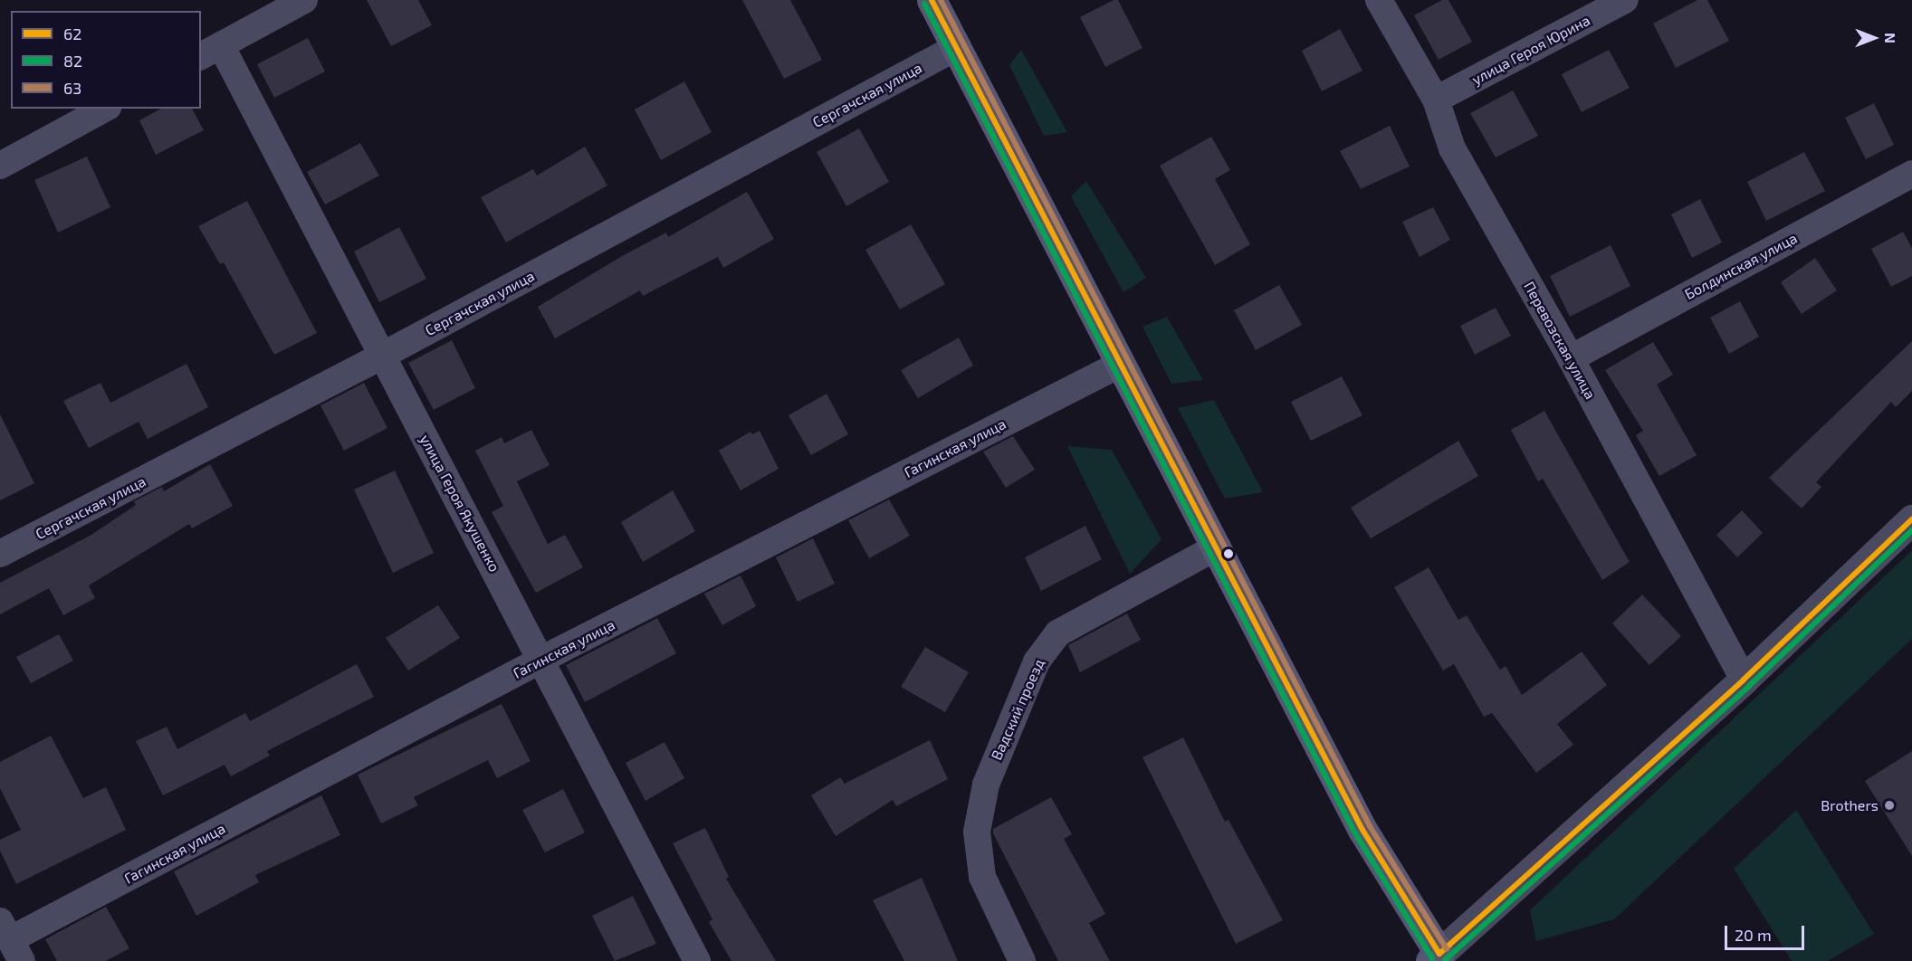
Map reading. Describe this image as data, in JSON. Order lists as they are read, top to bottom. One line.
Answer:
{"streets":{"street":["улица Героя Юрина","Сергачская улица","Болдинская улица","Перевозская улица","Гагинская улица","улица Героя Якушенко","Вадский проезд"]},"crossings":[["улица Героя Юрина","Перевозская улица"],["Сергачская улица","улица Героя Якушенко"],["Болдинская улица","Перевозская улица"],["Гагинская улица","улица Героя Якушенко"]],"places":["Brothers"],"lines":["transit line 62","transit line 63","transit line 82"],"legend":["62","82","63"],"scale_bar":"20 m","north":"right"}
